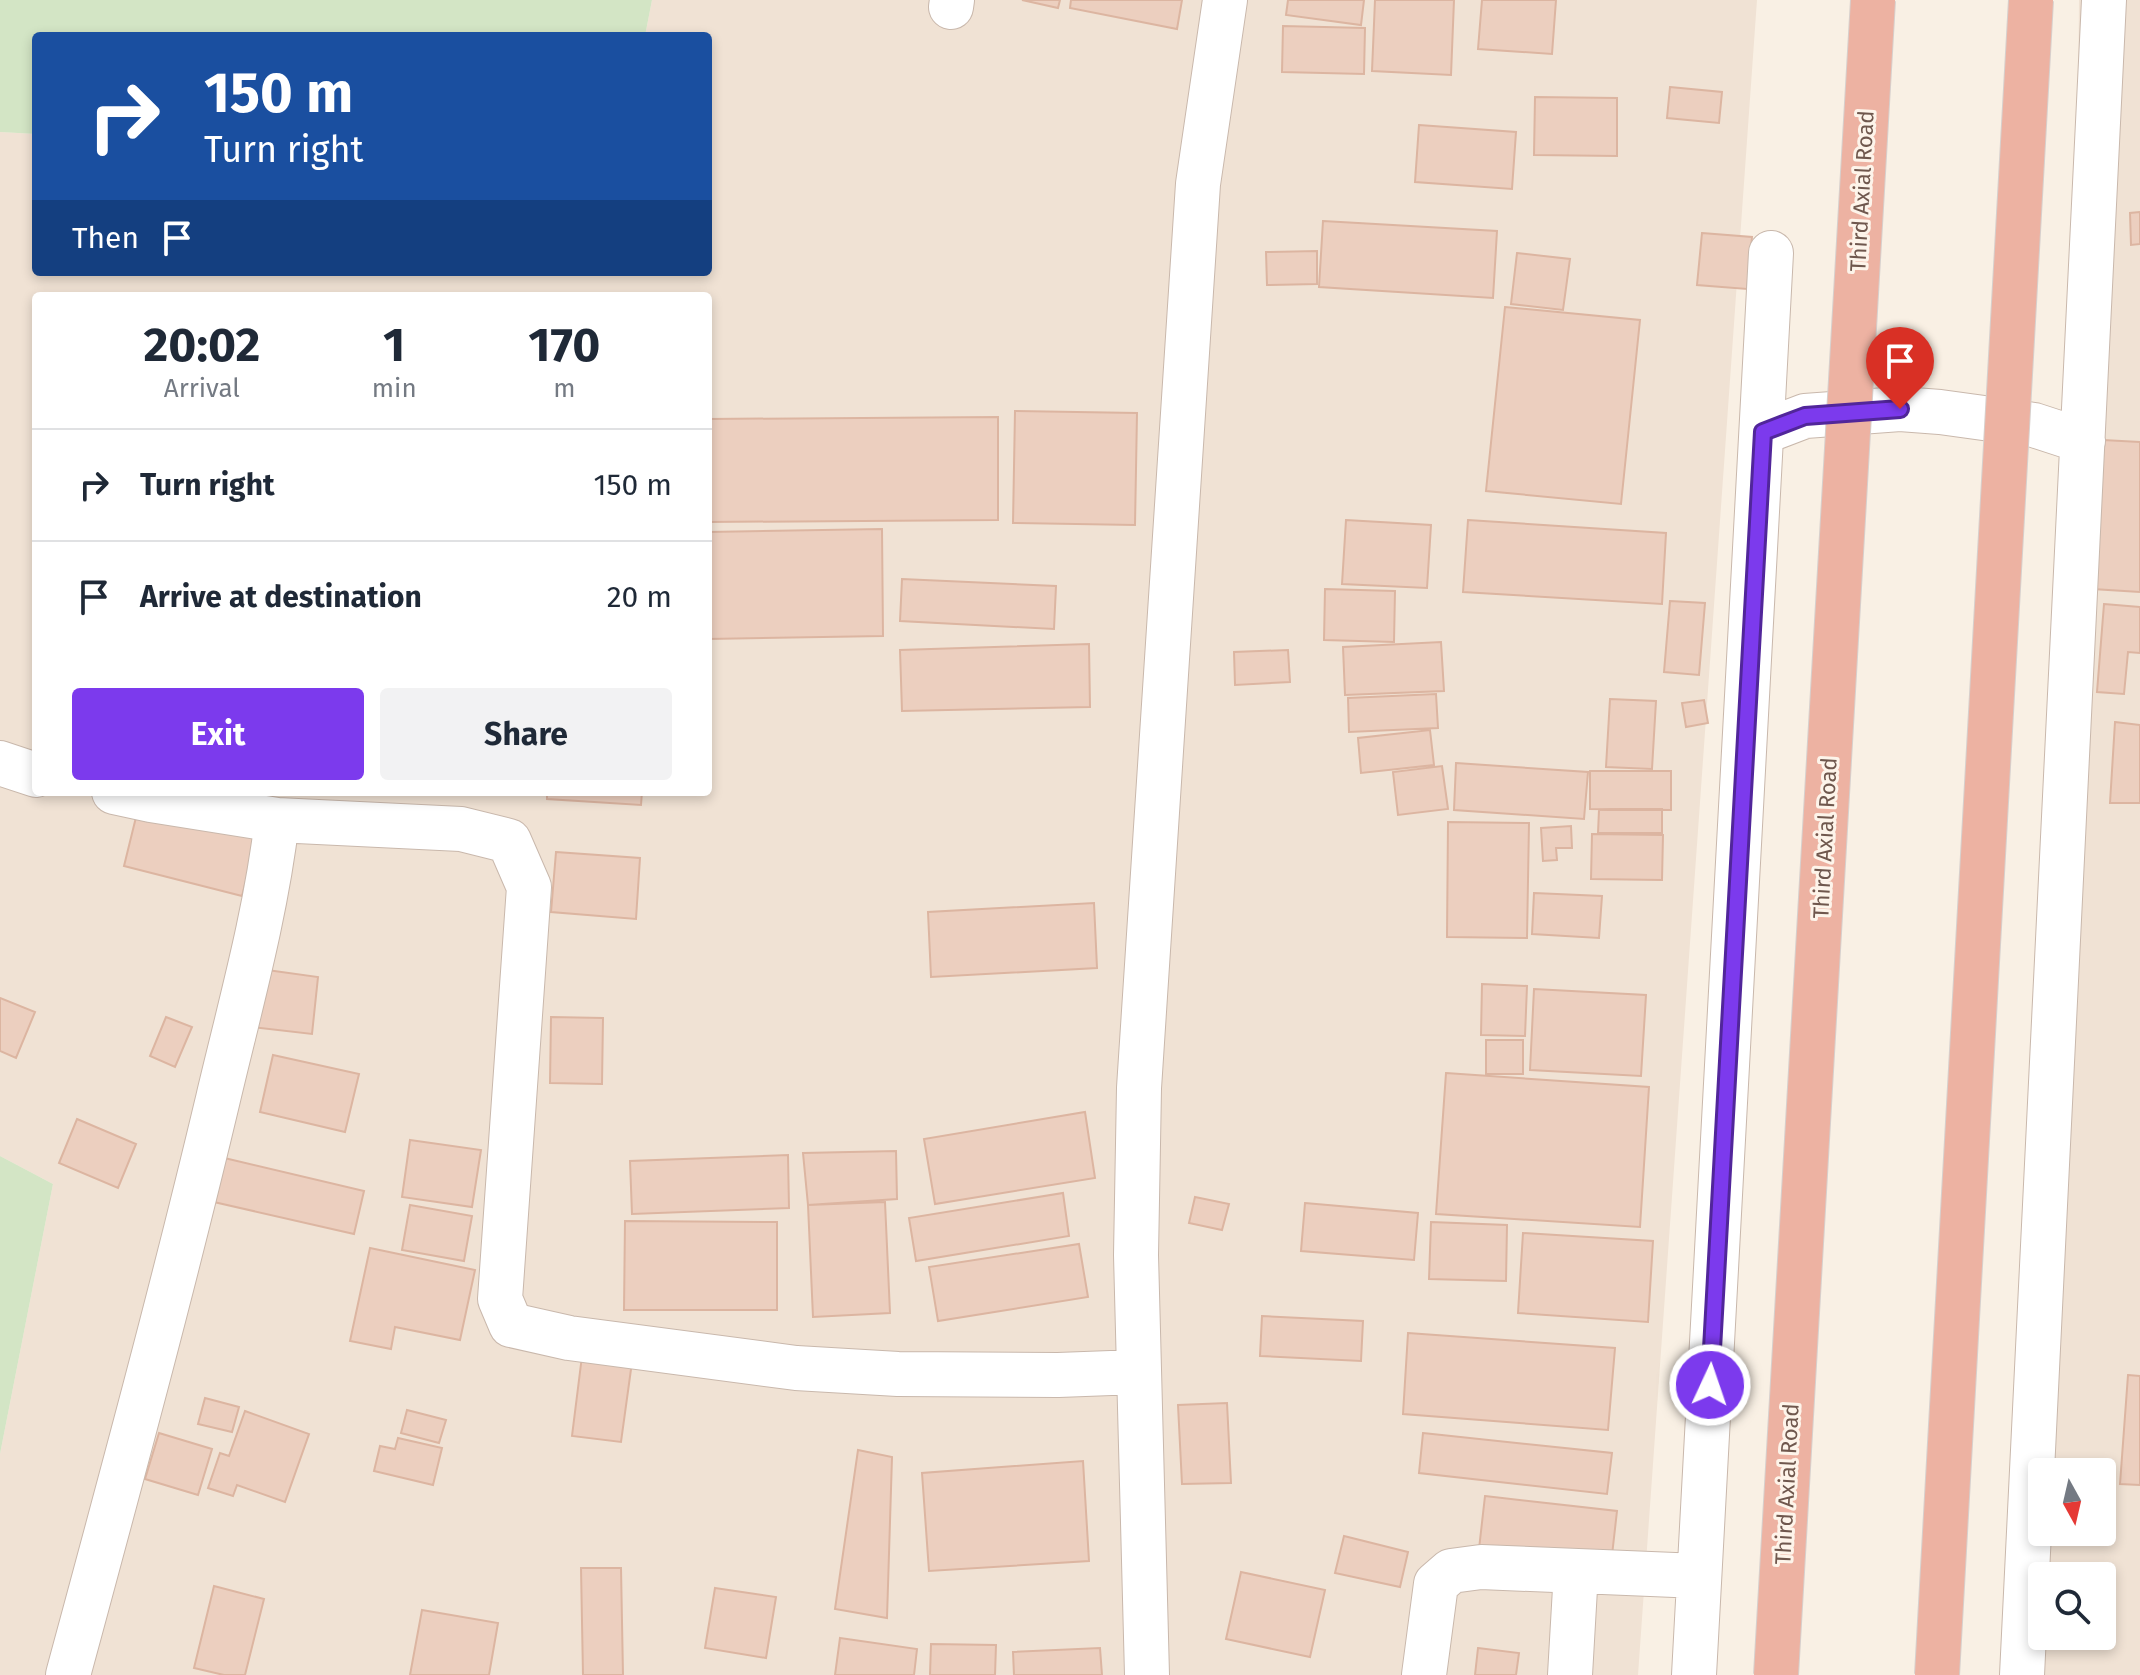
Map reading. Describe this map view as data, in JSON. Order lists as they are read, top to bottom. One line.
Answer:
{"streets":{"highway":["Third Axial Road"]},"north":"bottom","page":{"turn":["150 m","Turn right"],"then":"Then","eta":["20:02","Arrival","1","min","170","m"],"list":[{"name":"Turn right","value":"150 m"},{"name":"Arrive at destination","value":"20 m"}],"buttons":["Exit","Share"]}}
